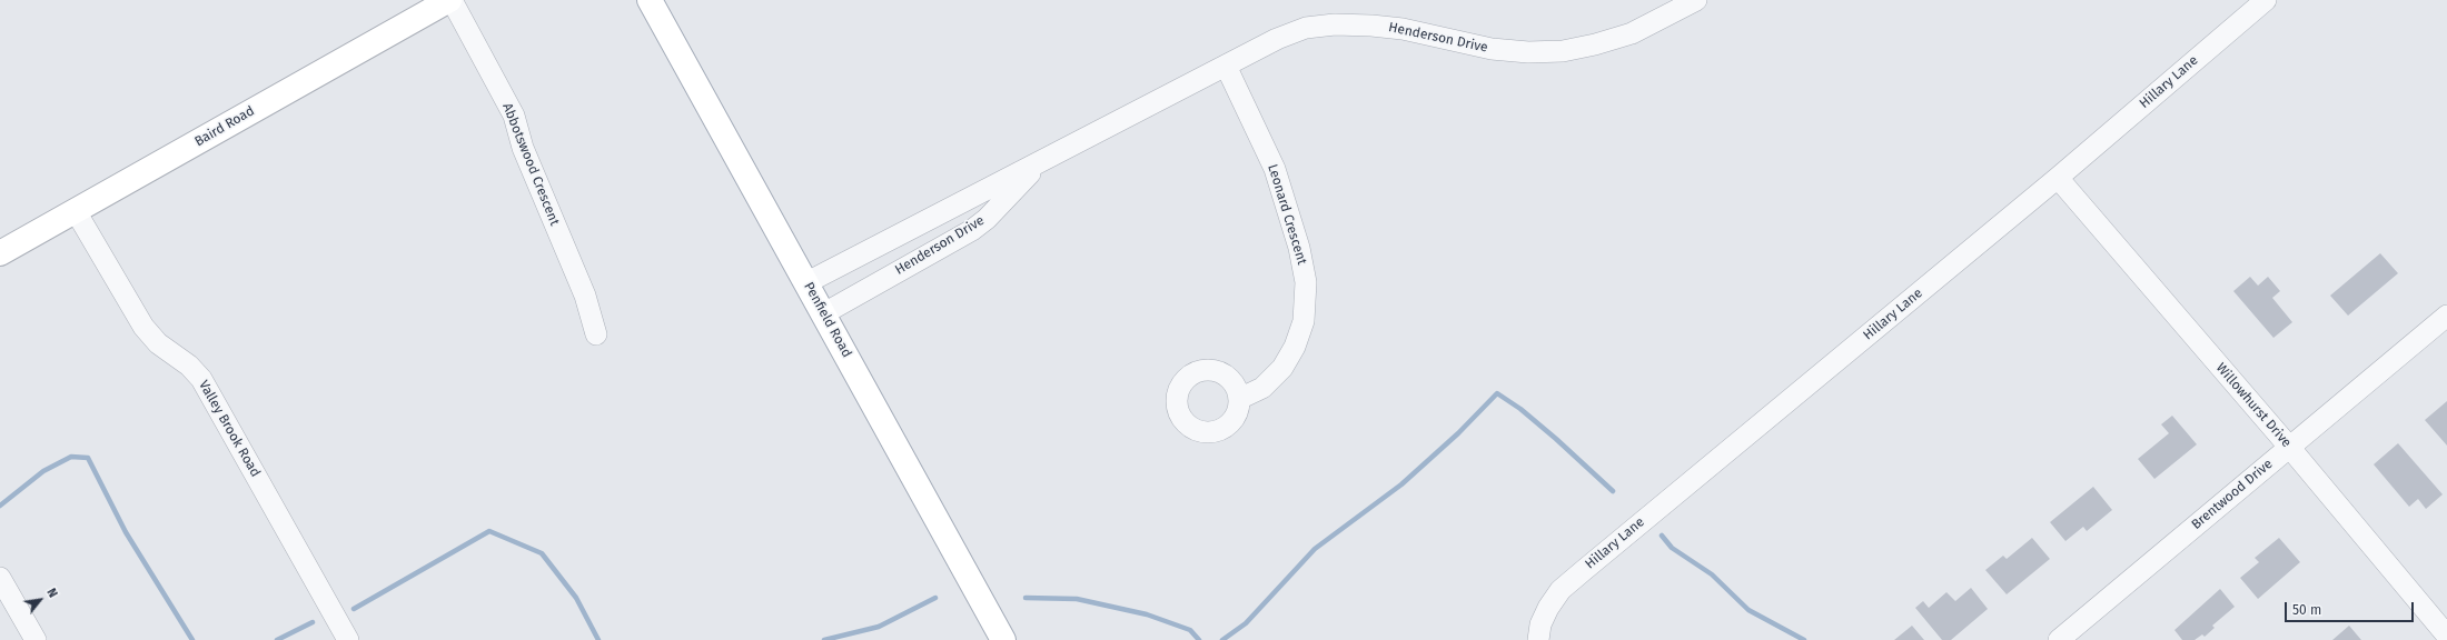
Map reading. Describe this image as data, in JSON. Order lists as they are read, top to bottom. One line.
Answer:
{"streets":{"main road":["Baird Road","Penfield Road"],"street":["Henderson Drive","Hillary Lane","Abbotswood Crescent","Leonard Crescent","Willowhurst Drive","Valley Brook Road","Brentwood Drive"]},"crossings":[["Henderson Drive","Leonard Crescent"],["Henderson Drive","Penfield Road"],["Hillary Lane","Willowhurst Drive"],["Baird Road","Abbotswood Crescent"],["Baird Road","Valley Brook Road"],["Willowhurst Drive","Brentwood Drive"]],"scale_bar":"50 m","north":"top right"}
